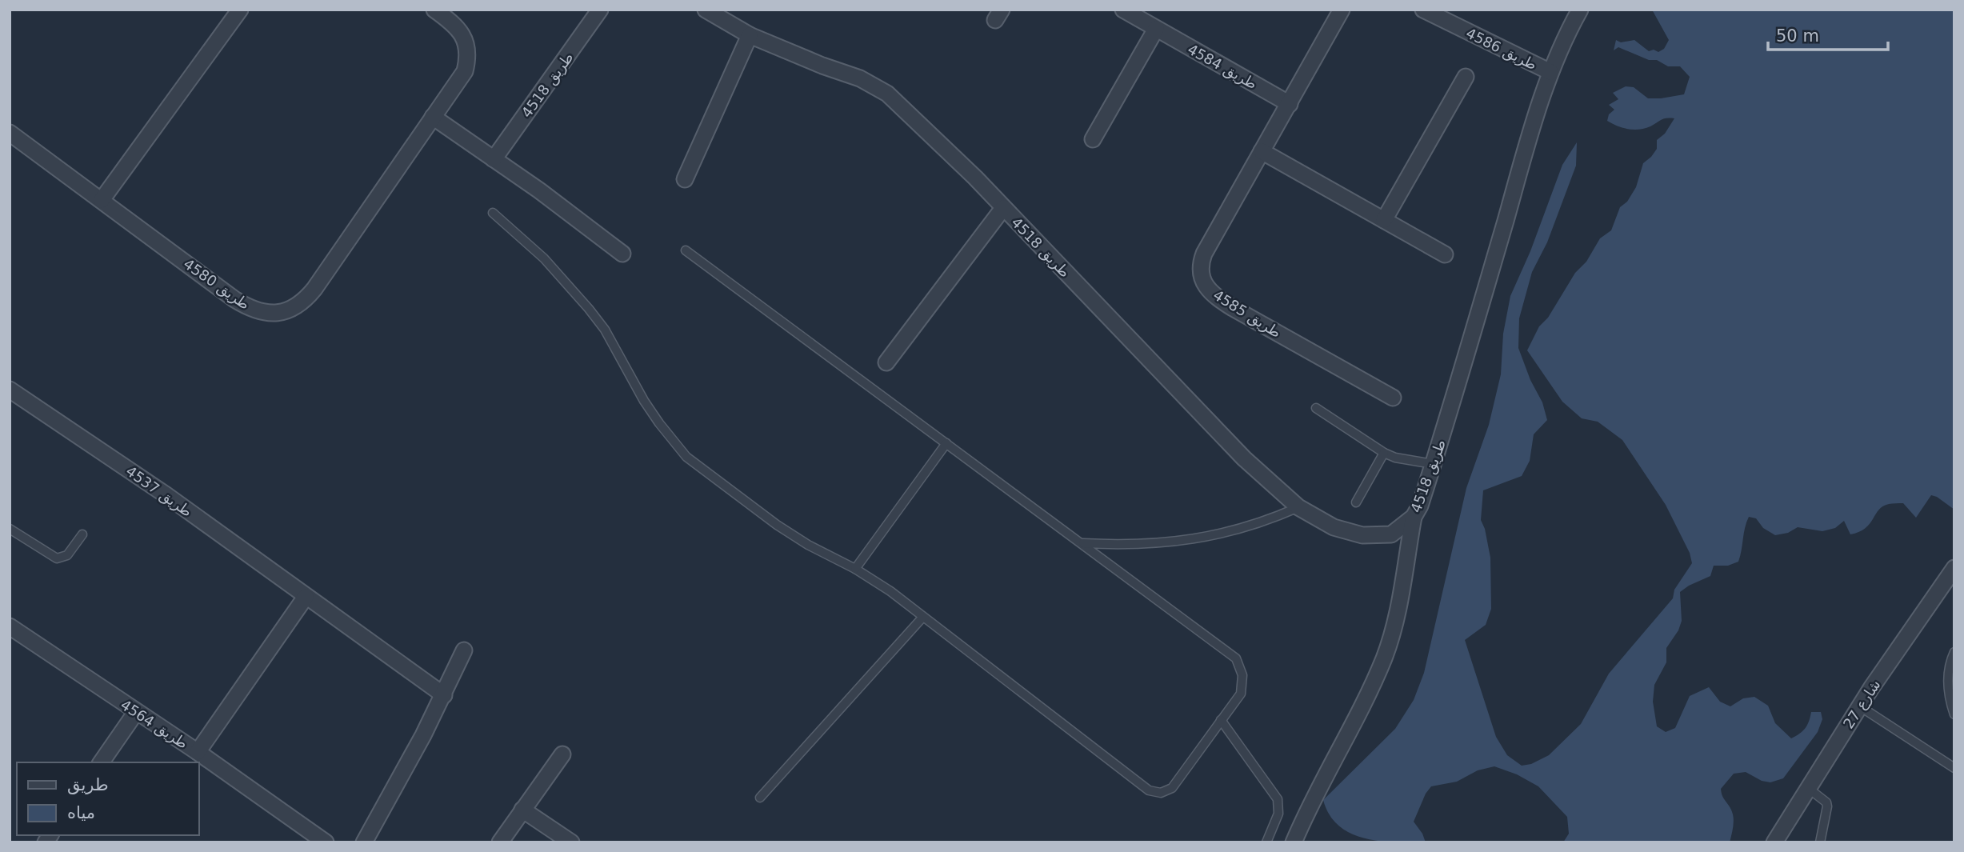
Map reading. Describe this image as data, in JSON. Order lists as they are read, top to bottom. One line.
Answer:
{"streets":{"street":["طريق 4586","طريق 4584","طريق 4518","طريق 4580","طريق 4585","طريق 4537","شارع 27","طريق 4564"]},"crossings":[["طريق 4586","طريق 4518"],["طريق 4584","طريق 4585"]],"legend":["طريق","مياه"],"scale_bar":"50 m"}
